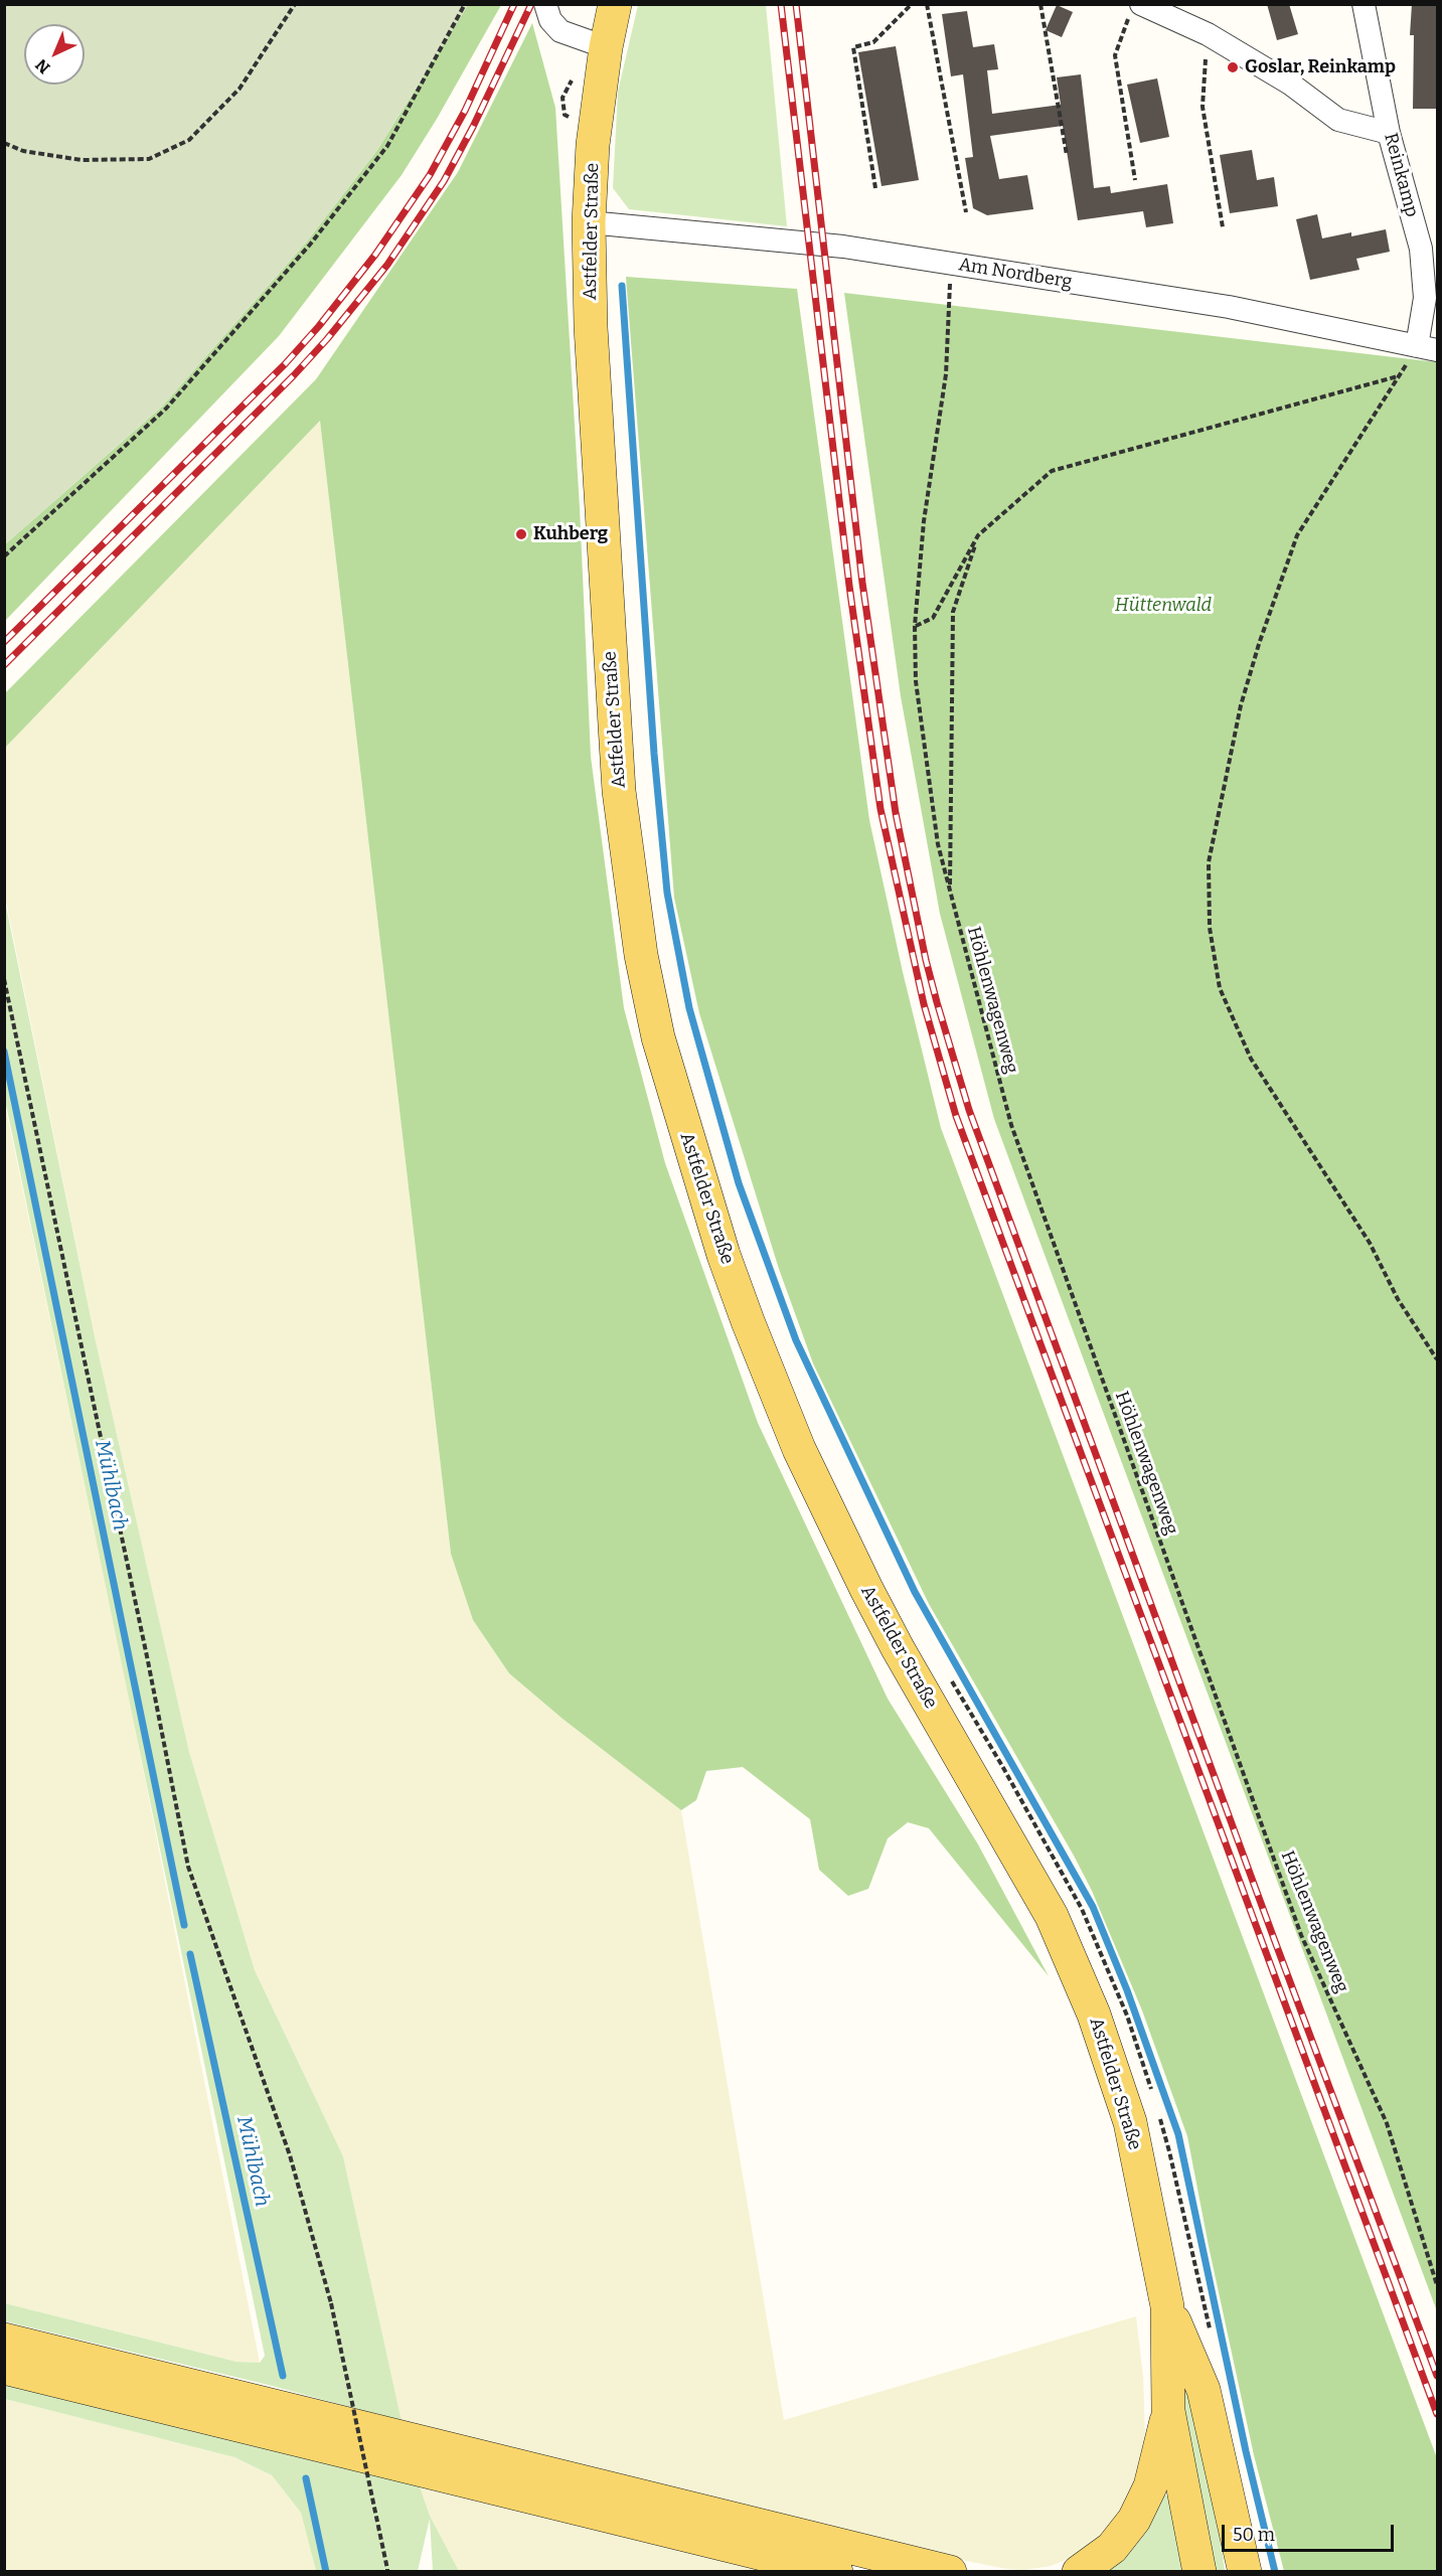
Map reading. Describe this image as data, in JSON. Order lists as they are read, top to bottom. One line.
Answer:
{"streets":{"main road":["Astfelder Straße"],"street":["Reinkamp","Am Nordberg"],"path":["Höhlenwagenweg"]},"crossings":[["Reinkamp","Am Nordberg"],["Astfelder Straße","Am Nordberg"],["Am Nordberg","Höhlenwagenweg"]],"water":["Mühlbach"],"parks":["Hüttenwald"],"places":["Goslar, Reinkamp","Kuhberg"],"scale_bar":"50 m","north":"bottom left"}
